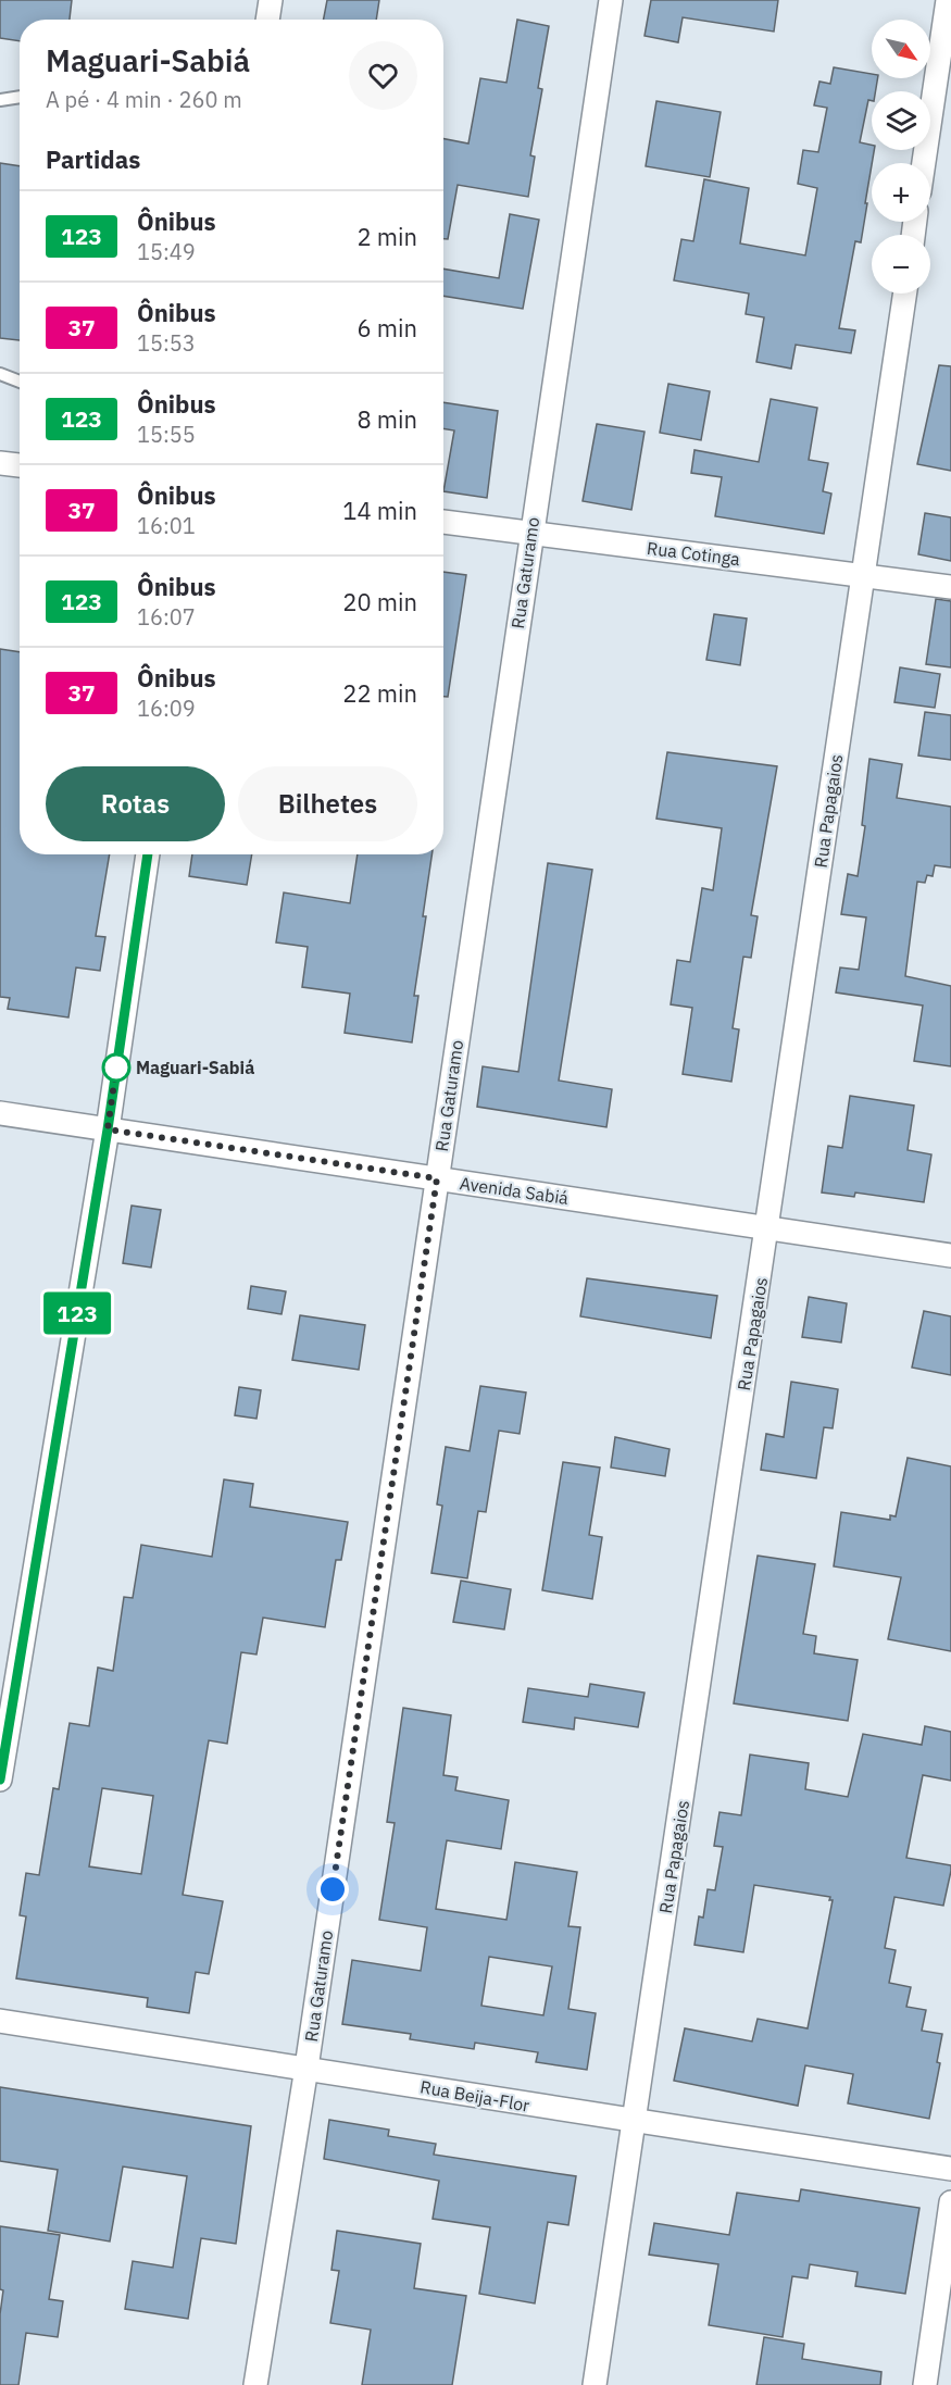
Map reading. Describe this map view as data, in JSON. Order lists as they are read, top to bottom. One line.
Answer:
{"streets":{"street":["Rua Cotinga","Rua Gaturamo","Rua Papagaios","Avenida Sabiá","Rua Beija-Flor"]},"crossings":[["Rua Cotinga","Rua Gaturamo"],["Rua Cotinga","Rua Papagaios"],["Rua Gaturamo","Avenida Sabiá"],["Rua Gaturamo","Rua Beija-Flor"],["Rua Papagaios","Avenida Sabiá"],["Rua Papagaios","Rua Beija-Flor"]],"places":["Maguari-Sabiá"],"lines":["bus line 123"],"north":"bottom right","page":{"on_map":"123","map_buttons":["+","−"],"heading":[["Maguari-Sabiá","A pé · 4 min · 260 m"],"Partidas"],"list":[{"mark":"123","name":"Ônibus","note":"15:49","value":"2 min"},{"mark":"37","name":"Ônibus","note":"15:53","value":"6 min"},{"mark":"123","name":"Ônibus","note":"15:55","value":"8 min"},{"mark":"37","name":"Ônibus","note":"16:01","value":"14 min"},{"mark":"123","name":"Ônibus","note":"16:07","value":"20 min"},{"mark":"37","name":"Ônibus","note":"16:09","value":"22 min"}],"buttons":["Rotas","Bilhetes"]}}
